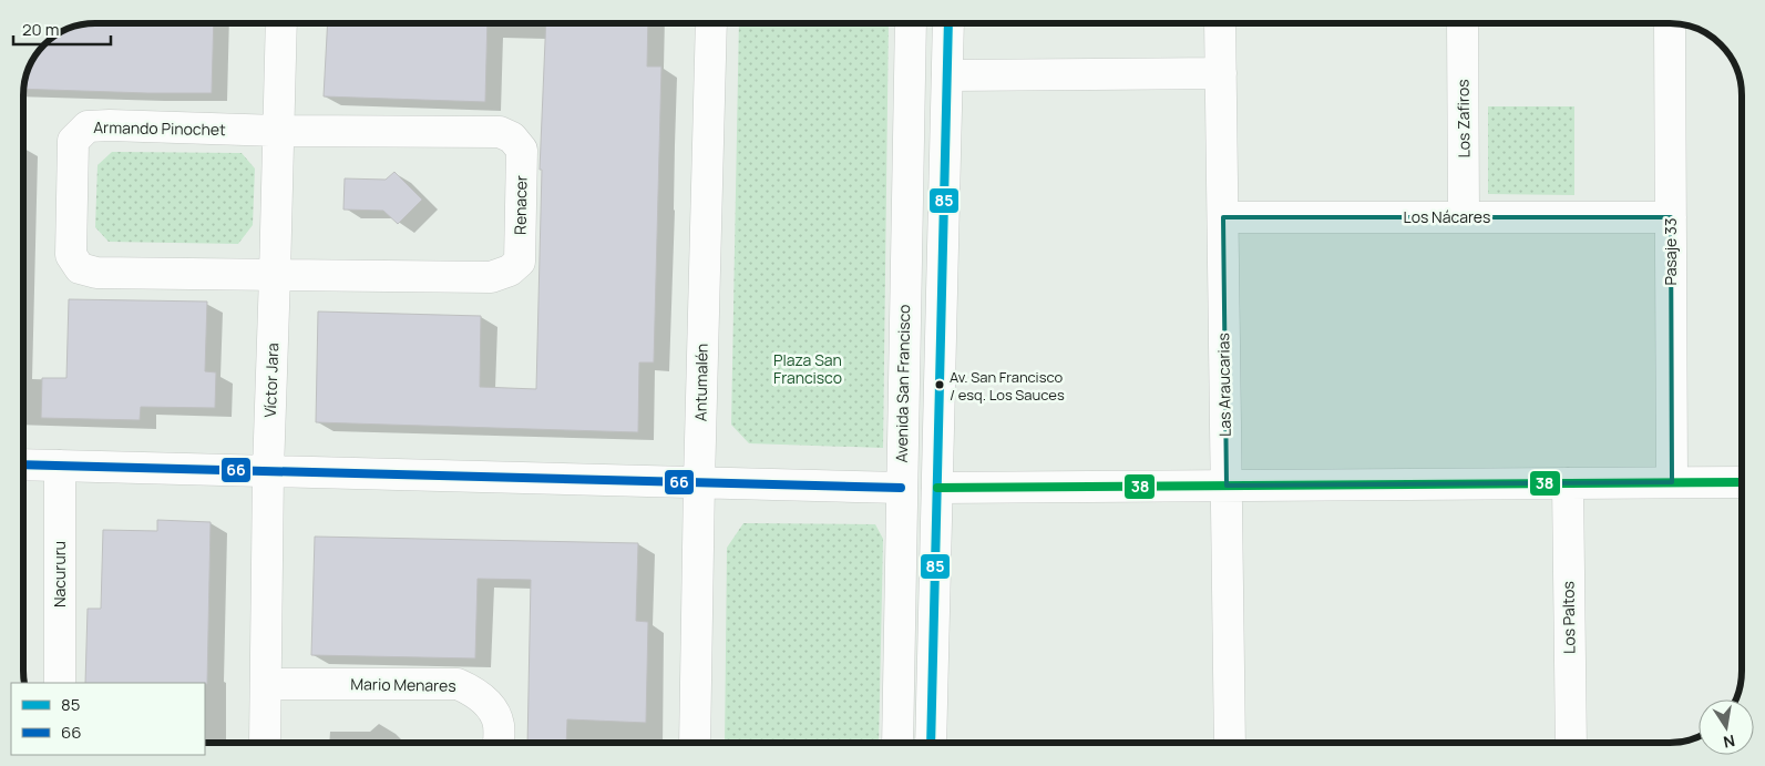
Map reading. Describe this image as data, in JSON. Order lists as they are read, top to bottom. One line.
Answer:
{"streets":{"street":["Los Zafiros","Armando Pinochet","Renacer","Los Nácares","Pasaje 33","Víctor Jara","Antumalén","Avenida San Francisco","Las Araucarias","Nacururu","Los Paltos","Mario Menares"]},"crossings":[["Los Zafiros","Los Nácares"],["Armando Pinochet","Renacer"],["Armando Pinochet","Víctor Jara"],["Renacer","Víctor Jara"],["Los Nácares","Pasaje 33"],["Los Nácares","Las Araucarias"],["Víctor Jara","Mario Menares"]],"parks":["Plaza San Francisco"],"places":["Av. San Francisco / esq. Los Sauces"],"lines":["transit line 85","transit line 66","transit line 38"],"legend":["85","66"],"scale_bar":"20 m","north":"bottom"}
